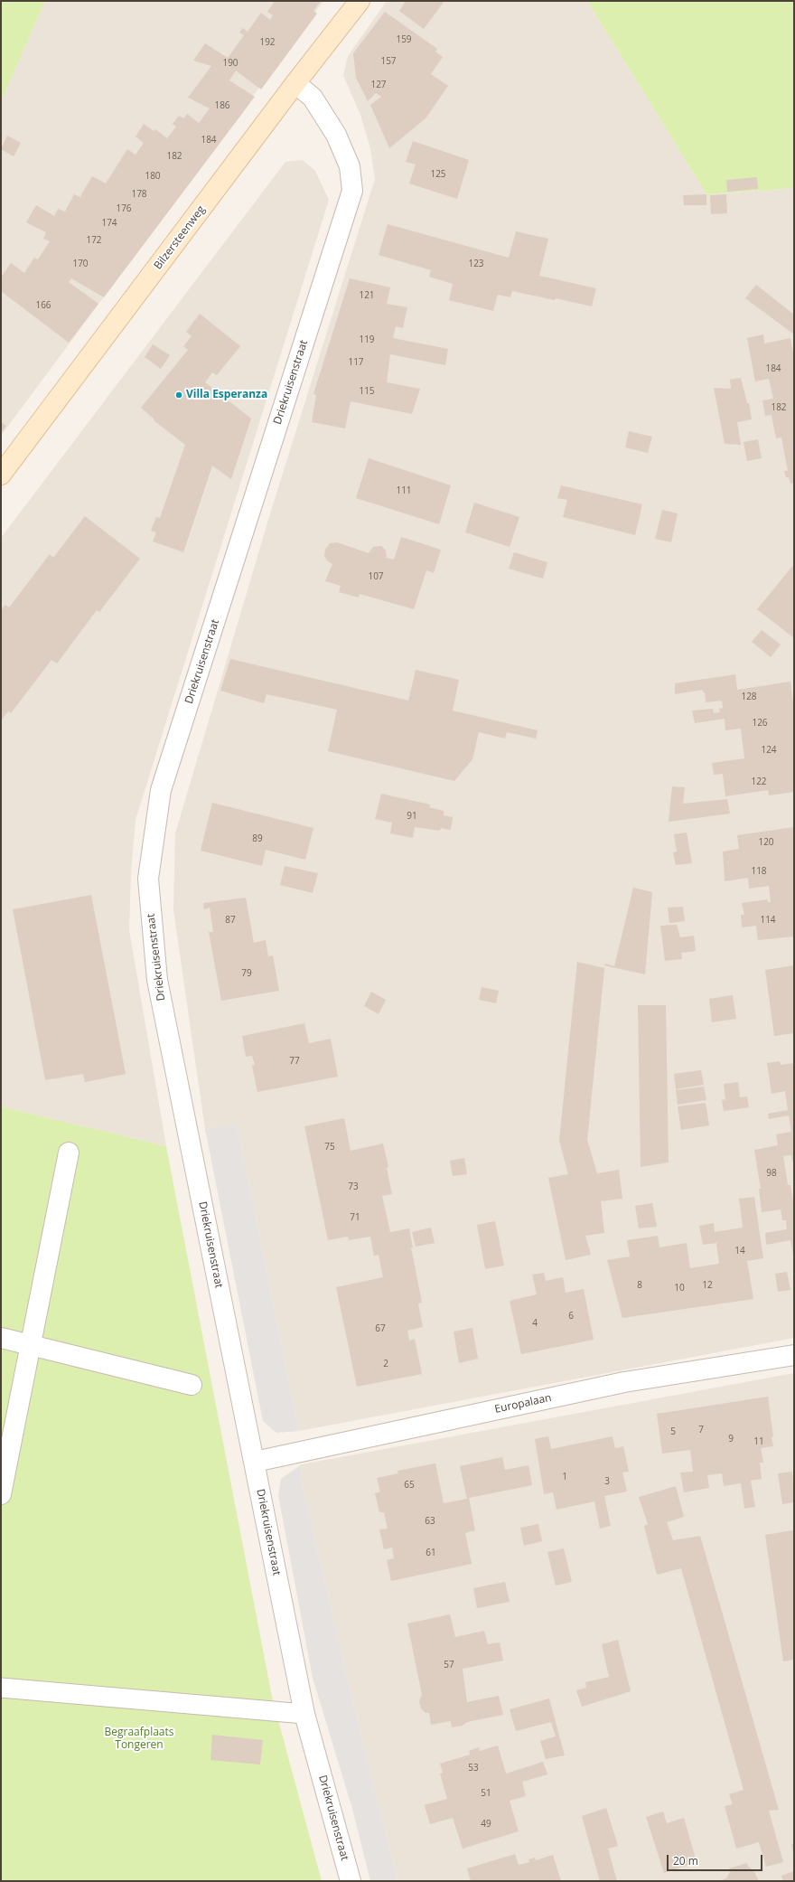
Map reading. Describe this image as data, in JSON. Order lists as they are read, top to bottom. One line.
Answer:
{"streets":{"main road":["Bilzersteenweg"],"street":["Driekruisenstraat","Europalaan"]},"crossings":[["Bilzersteenweg","Driekruisenstraat"],["Driekruisenstraat","Europalaan"]],"parks":["Begraafplaats Tongeren"],"places":["Villa Esperanza"],"house_numbers":["159","192","157","190","127","186","184","182","125","180","178","176","174","172","170","123","121","166","119","117","184","115","182","111","107","128","126","124","122","91","89","120","118","87","114","79","77","75","98","73","71","14","8","12","10","6","4","67","2","7","5","9","11","1","3","65","63","61","57","53","51","49"],"scale_bar":"20 m"}
